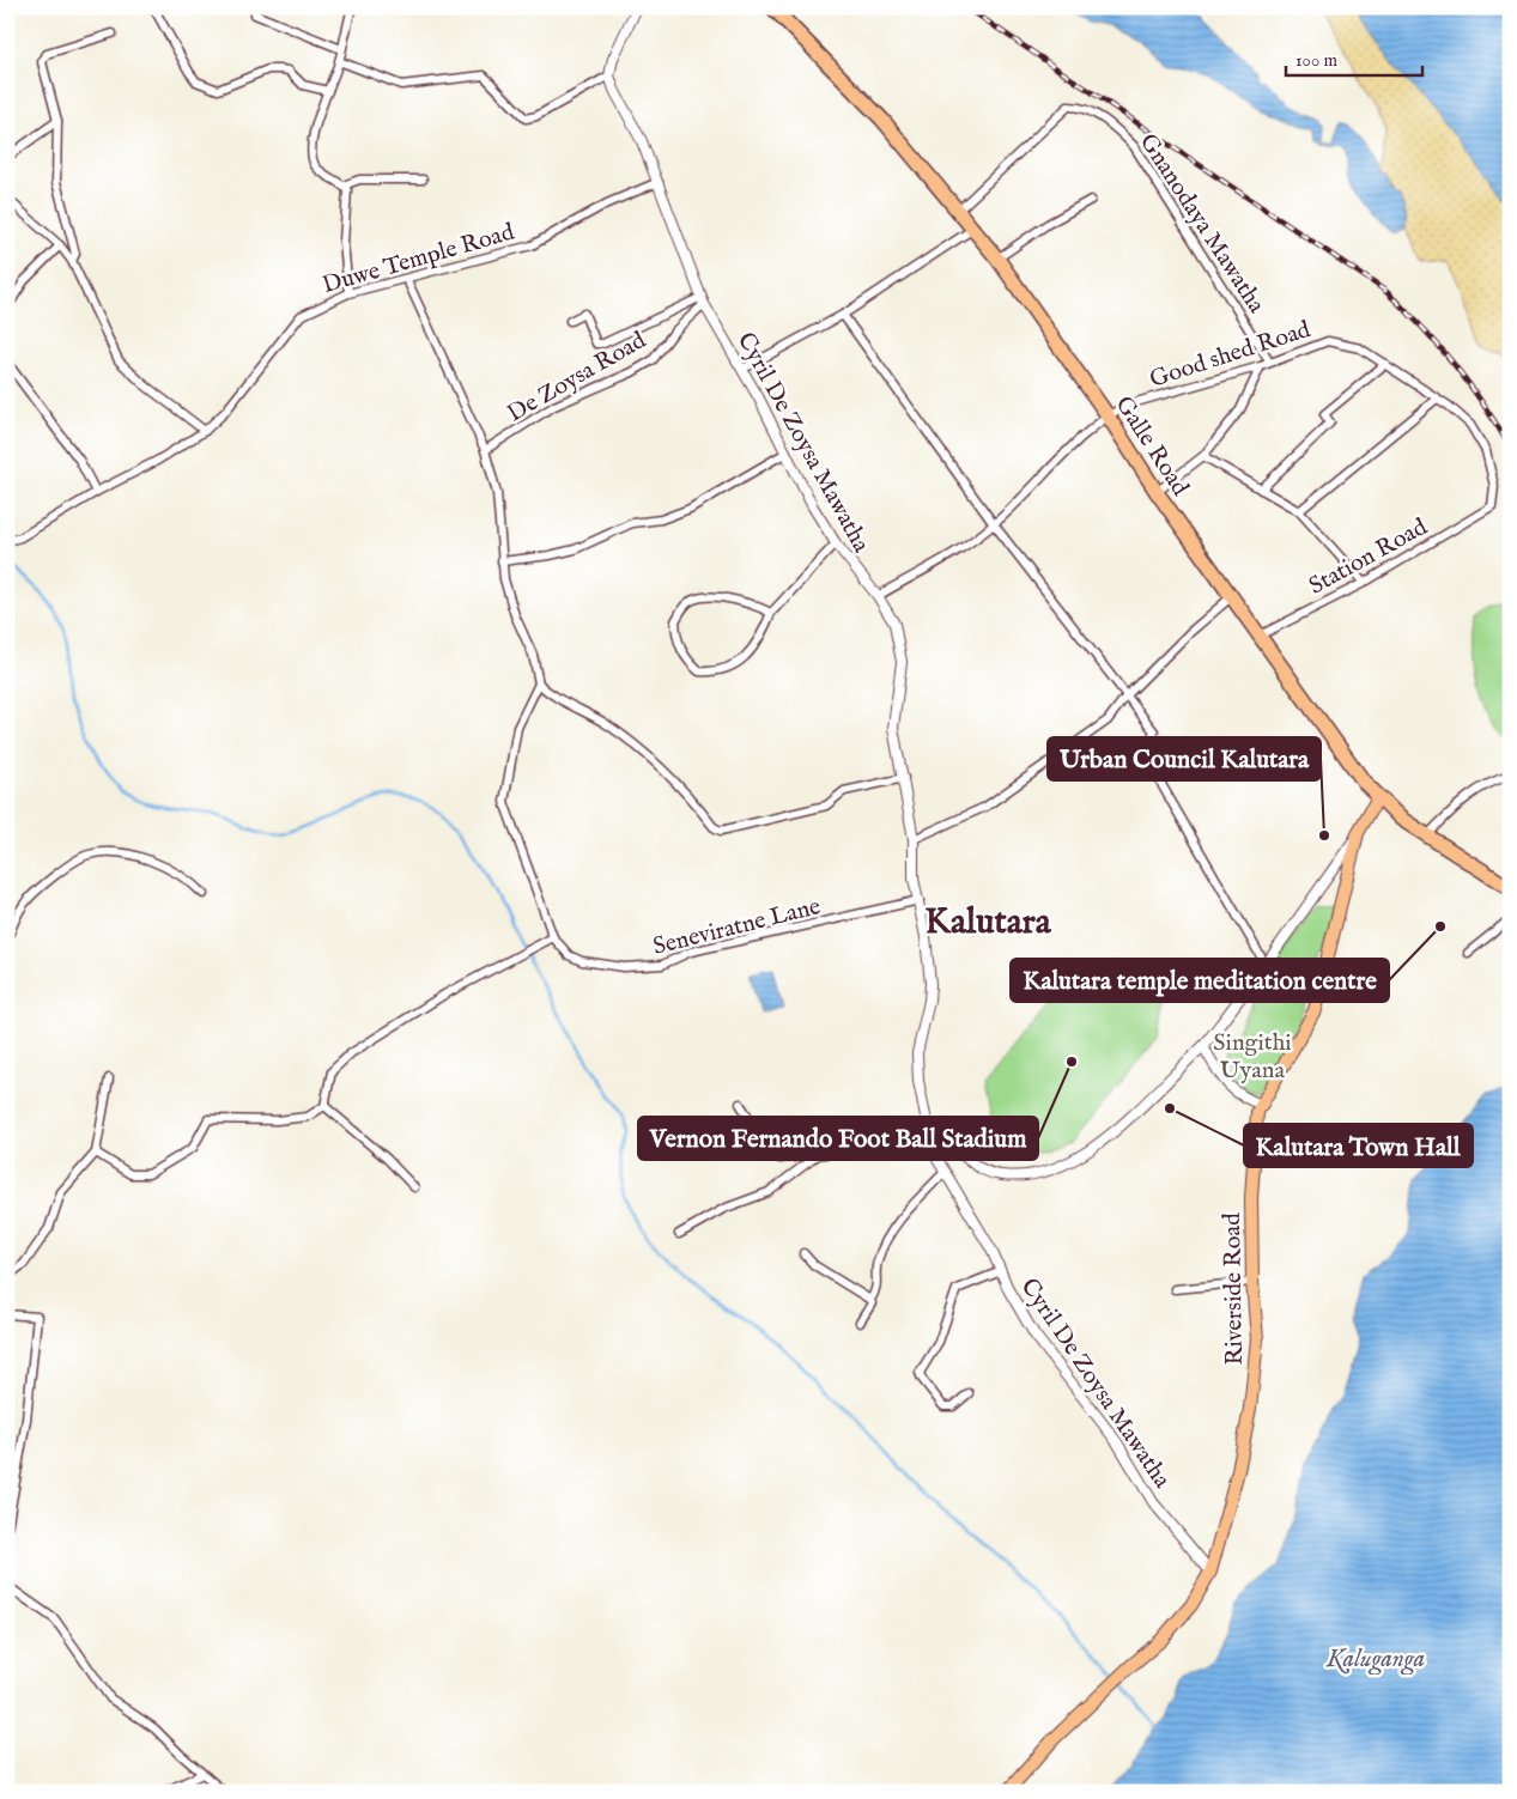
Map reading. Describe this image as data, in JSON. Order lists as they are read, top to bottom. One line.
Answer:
{"streets":{"highway":["Galle Road"],"main road":["Riverside Road"],"street":["Gnanodaya Mawatha","Duwe Temple Road","Good shed Road","De Zoysa Road","Cyril De Zoysa Mawatha","Station Road","Seneviratne Lane"]},"crossings":[["Gnanodaya Mawatha","Good shed Road"],["Gnanodaya Mawatha","Galle Road"],["Duwe Temple Road","Cyril De Zoysa Mawatha"],["Good shed Road","Cyril De Zoysa Mawatha"],["Good shed Road","Galle Road"],["Good shed Road","Station Road"],["De Zoysa Road","Cyril De Zoysa Mawatha"],["Cyril De Zoysa Mawatha","Seneviratne Lane"],["Cyril De Zoysa Mawatha","Riverside Road"],["Galle Road","Station Road"],["Galle Road","Riverside Road"]],"districts":["Kalutara"],"water":["Kaluganga"],"parks":["Singithi Uyana"],"places":["Urban Council Kalutara","Kalutara temple meditation centre","Vernon Fernando Foot Ball Stadium","Kalutara Town Hall"],"scale_bar":"100 m"}
